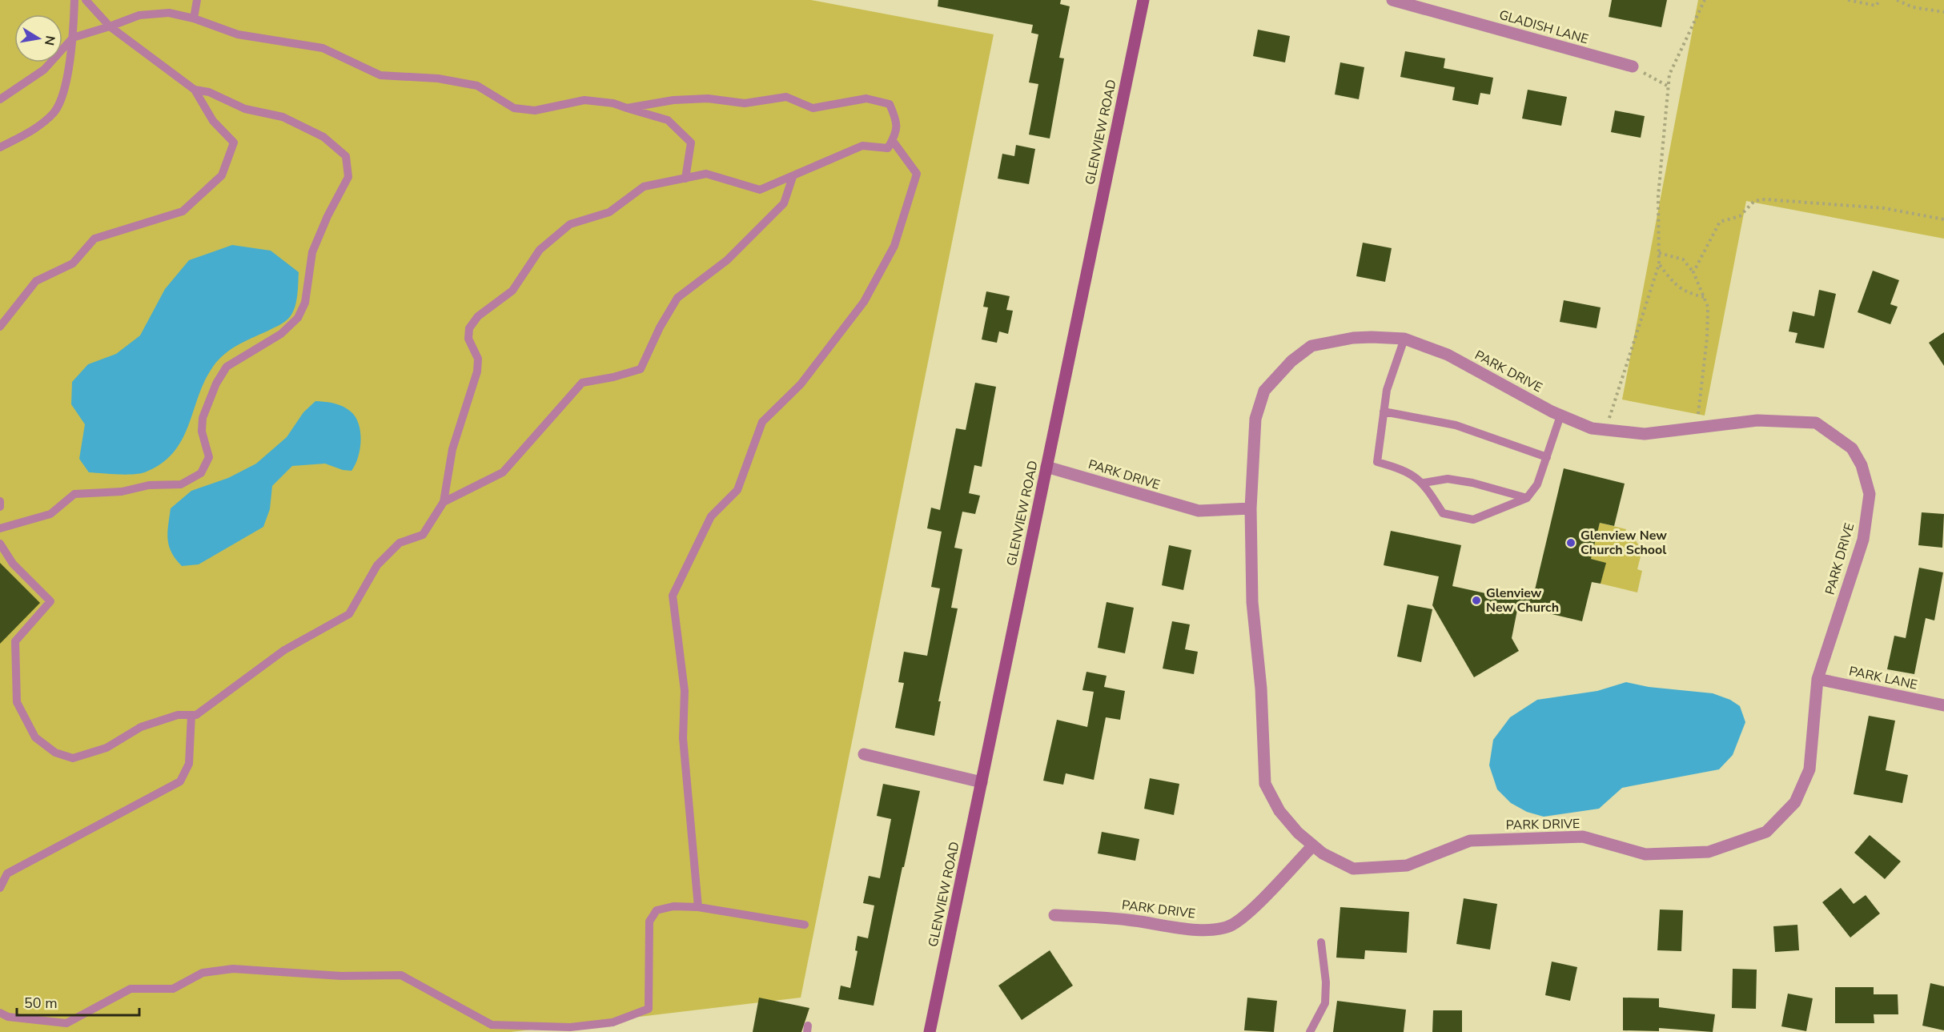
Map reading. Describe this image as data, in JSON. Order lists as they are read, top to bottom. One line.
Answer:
{"streets":{"main road":["GLENVIEW ROAD"],"street":["GLADISH LANE","PARK DRIVE","PARK LANE"]},"crossings":[["GLENVIEW ROAD","PARK DRIVE"],["PARK DRIVE","PARK LANE"]],"places":["Glenview New Church School","Glenview New Church"],"scale_bar":"50 m","north":"right"}
